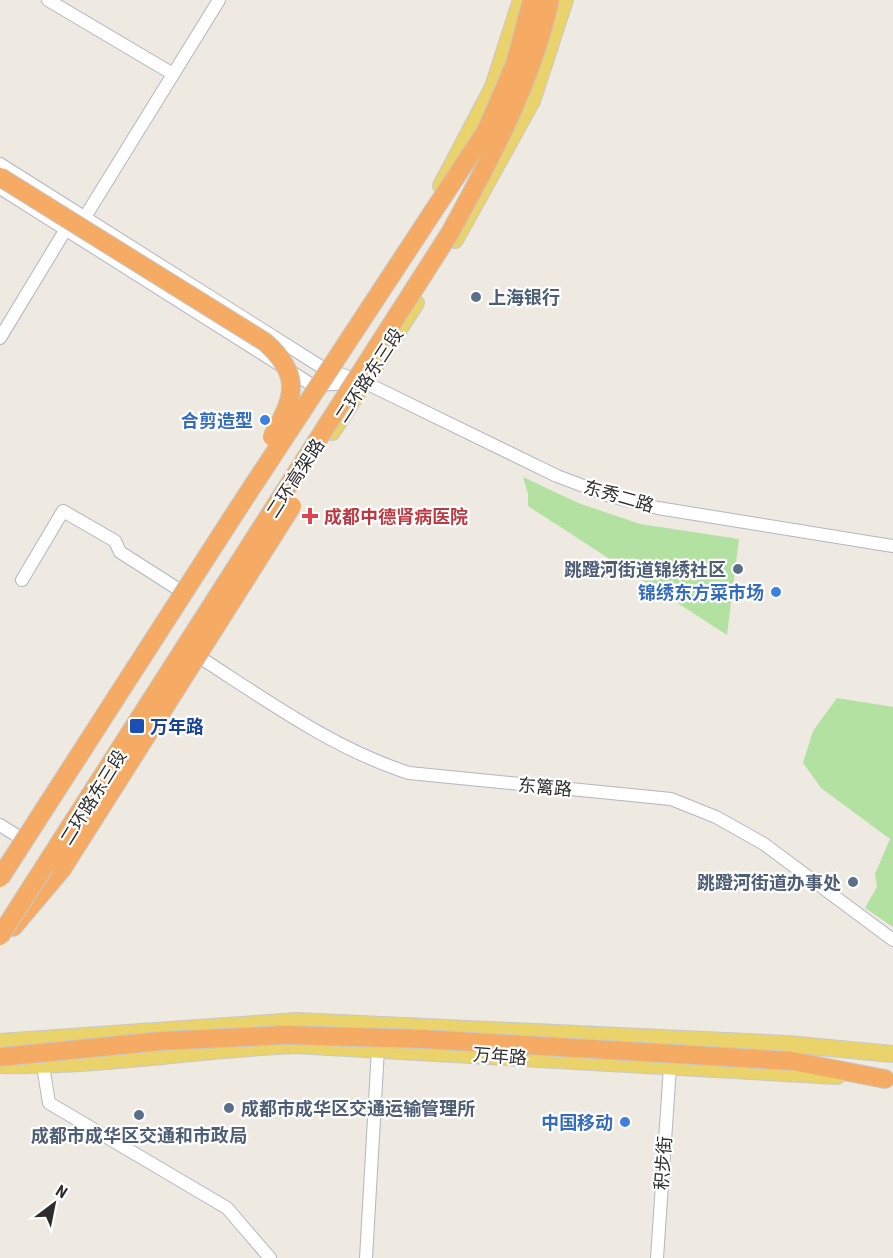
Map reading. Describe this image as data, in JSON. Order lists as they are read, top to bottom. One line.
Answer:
{"streets":{"highway":["二环高架路"],"main road":["二环路东三段","万年路"],"street":["东秀二路","东篱路","积步街"]},"crossings":[["二环路东三段","二环高架路"],["二环路东三段","东秀二路"],["二环路东三段","东篱路"],["二环高架路","东秀二路"],["万年路","积步街"]],"places":{"other":["上海银行","合剪造型","跳蹬河街道锦绣社区","锦绣东方菜市场","跳蹬河街道办事处","成都市成华区交通运输管理所","成都市成华区交通和市政局","中国移动"],"health":["成都中德肾病医院"],"transit":["万年路"]},"north":"top right"}
